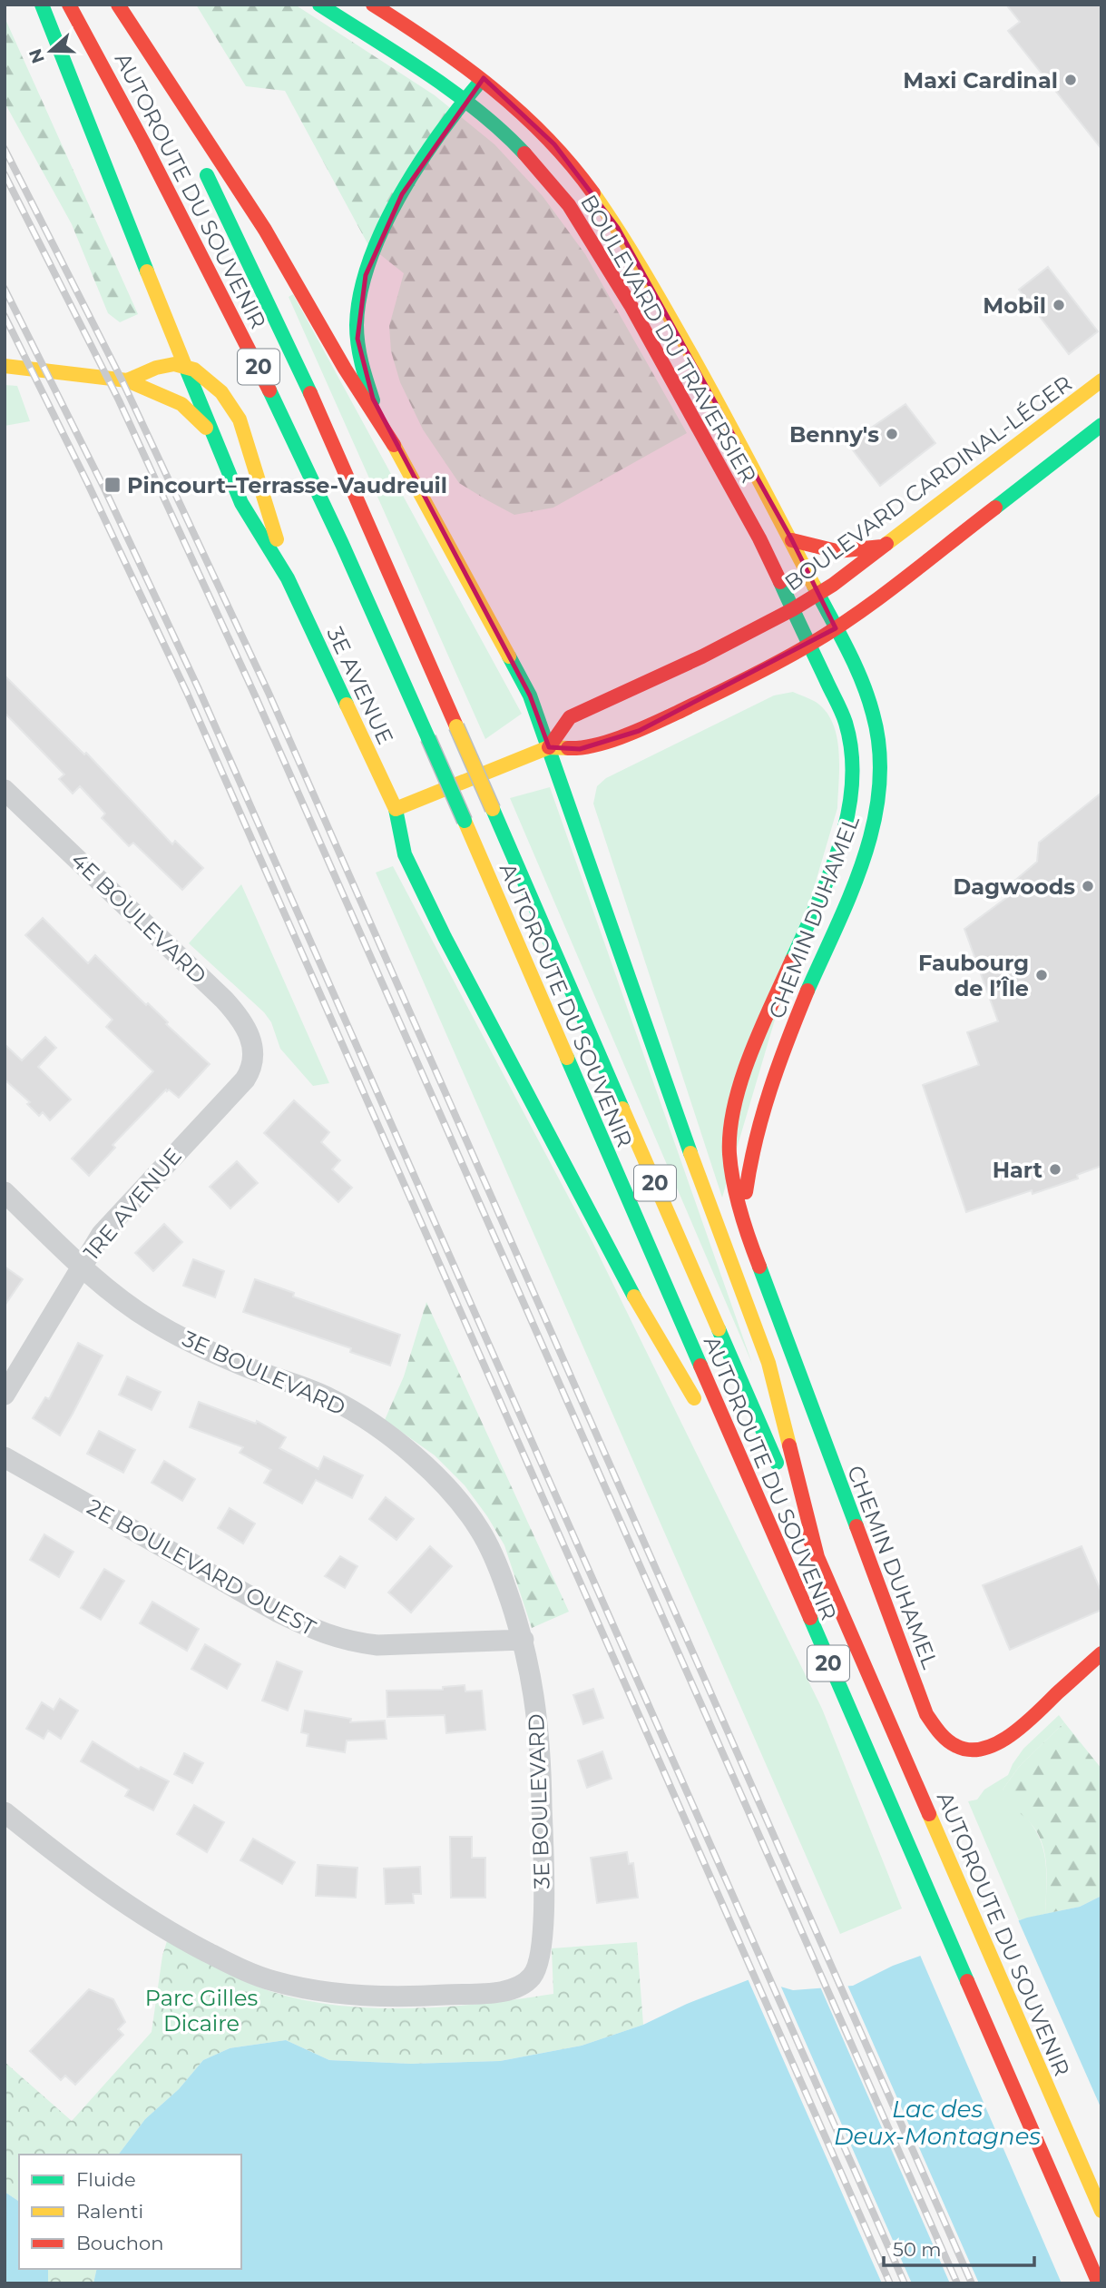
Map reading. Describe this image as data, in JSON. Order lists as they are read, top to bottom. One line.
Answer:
{"streets":{"main road":["AUTOROUTE DU SOUVENIR","BOULEVARD DU TRAVERSIER","20","BOULEVARD CARDINAL-LÉGER","3E AVENUE","CHEMIN DUHAMEL"],"street":["4E BOULEVARD","1RE AVENUE","3E BOULEVARD","2E BOULEVARD OUEST"]},"crossings":[["AUTOROUTE DU SOUVENIR","3E AVENUE"],["BOULEVARD DU TRAVERSIER","BOULEVARD CARDINAL-LÉGER"],["BOULEVARD DU TRAVERSIER","CHEMIN DUHAMEL"],["4E BOULEVARD","1RE AVENUE"],["1RE AVENUE","3E BOULEVARD"],["3E BOULEVARD","2E BOULEVARD OUEST"]],"water":["Lac des Deux-Montagnes"],"parks":["Parc Gilles Dicaire"],"places":{"other":["Maxi Cardinal","Mobil","Benny's","Dagwoods","Faubourg de l’Île","Hart"],"transit":["Pincourt–Terrasse-Vaudreuil"]},"legend":["Fluide","Ralenti","Bouchon"],"scale_bar":"50 m","north":"left"}
